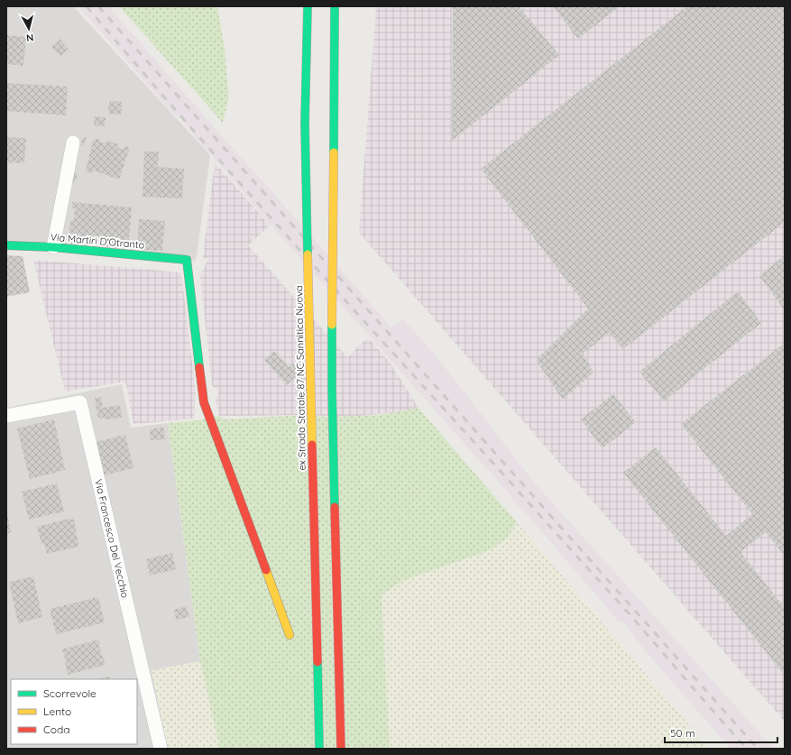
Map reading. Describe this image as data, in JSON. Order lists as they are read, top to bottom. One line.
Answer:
{"streets":{"main road":["Via Martiri D'Otranto","ex Strada Statale 87 NC Sannitica Nuova"],"street":["Via Francesco Del Vecchio"]},"legend":["Scorrevole","Lento","Coda"],"scale_bar":"50 m","north":"bottom"}
